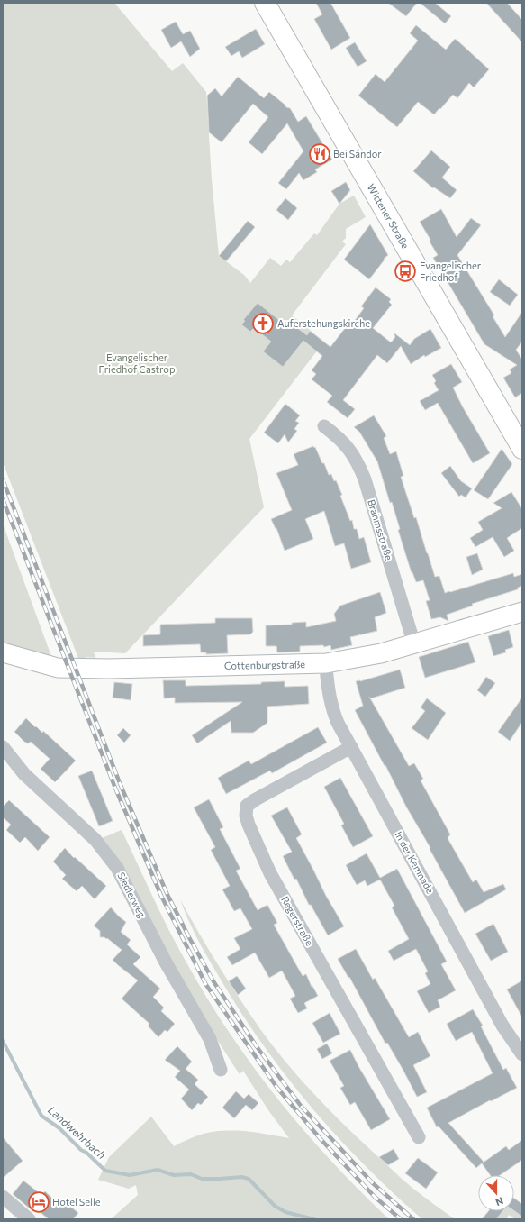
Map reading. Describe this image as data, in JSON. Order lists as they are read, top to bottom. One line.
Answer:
{"streets":{"main road":["Wittener Straße"],"street":["Brahmsstraße","Cottenburgstraße","In der Kemnade","Siedlerweg","Regerstraße"]},"crossings":[["Brahmsstraße","Cottenburgstraße"],["Cottenburgstraße","In der Kemnade"],["In der Kemnade","Regerstraße"]],"water":["Landwehrbach"],"parks":["Evangelischer Friedhof Castrop"],"places":{"restaurant":["Bei Sándor"],"bus stop":["Evangelischer Friedhof"],"church":["Auferstehungskirche"],"hotel":["Hotel Selle"]},"north":"bottom"}
